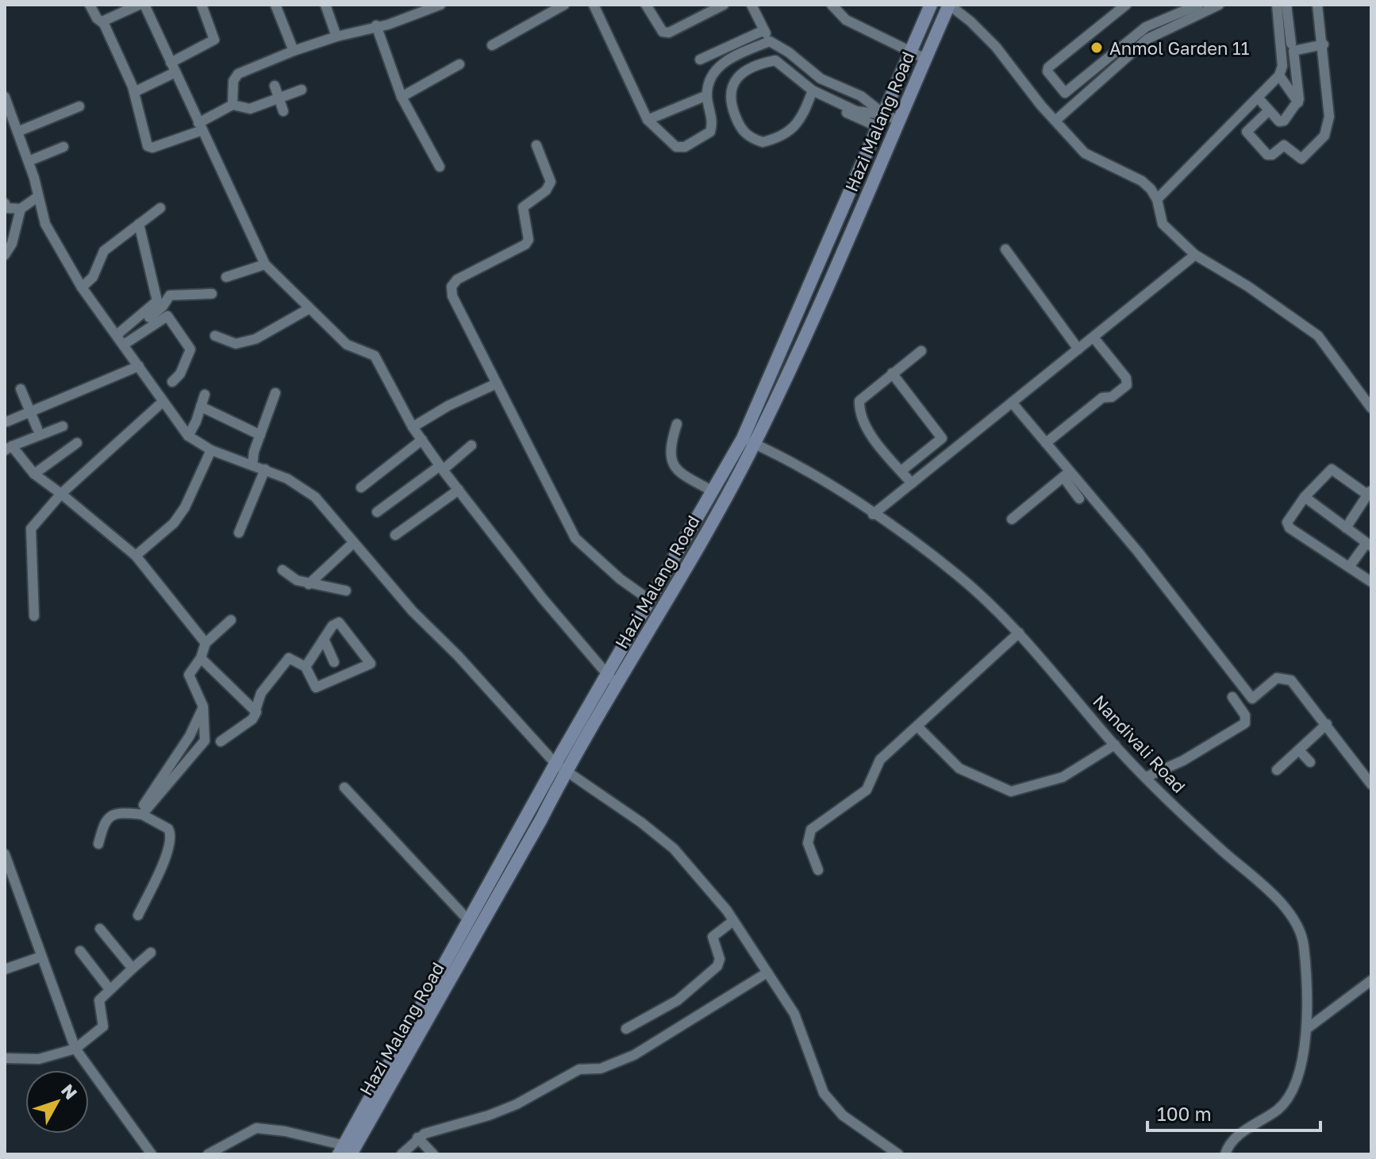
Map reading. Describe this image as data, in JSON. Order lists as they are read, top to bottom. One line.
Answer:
{"streets":{"main road":["Hazi Malang Road"],"street":["Nandivali Road"]},"crossings":[["Hazi Malang Road","Nandivali Road"]],"places":["Anmol Garden 11"],"scale_bar":"100 m","north":"top right"}
